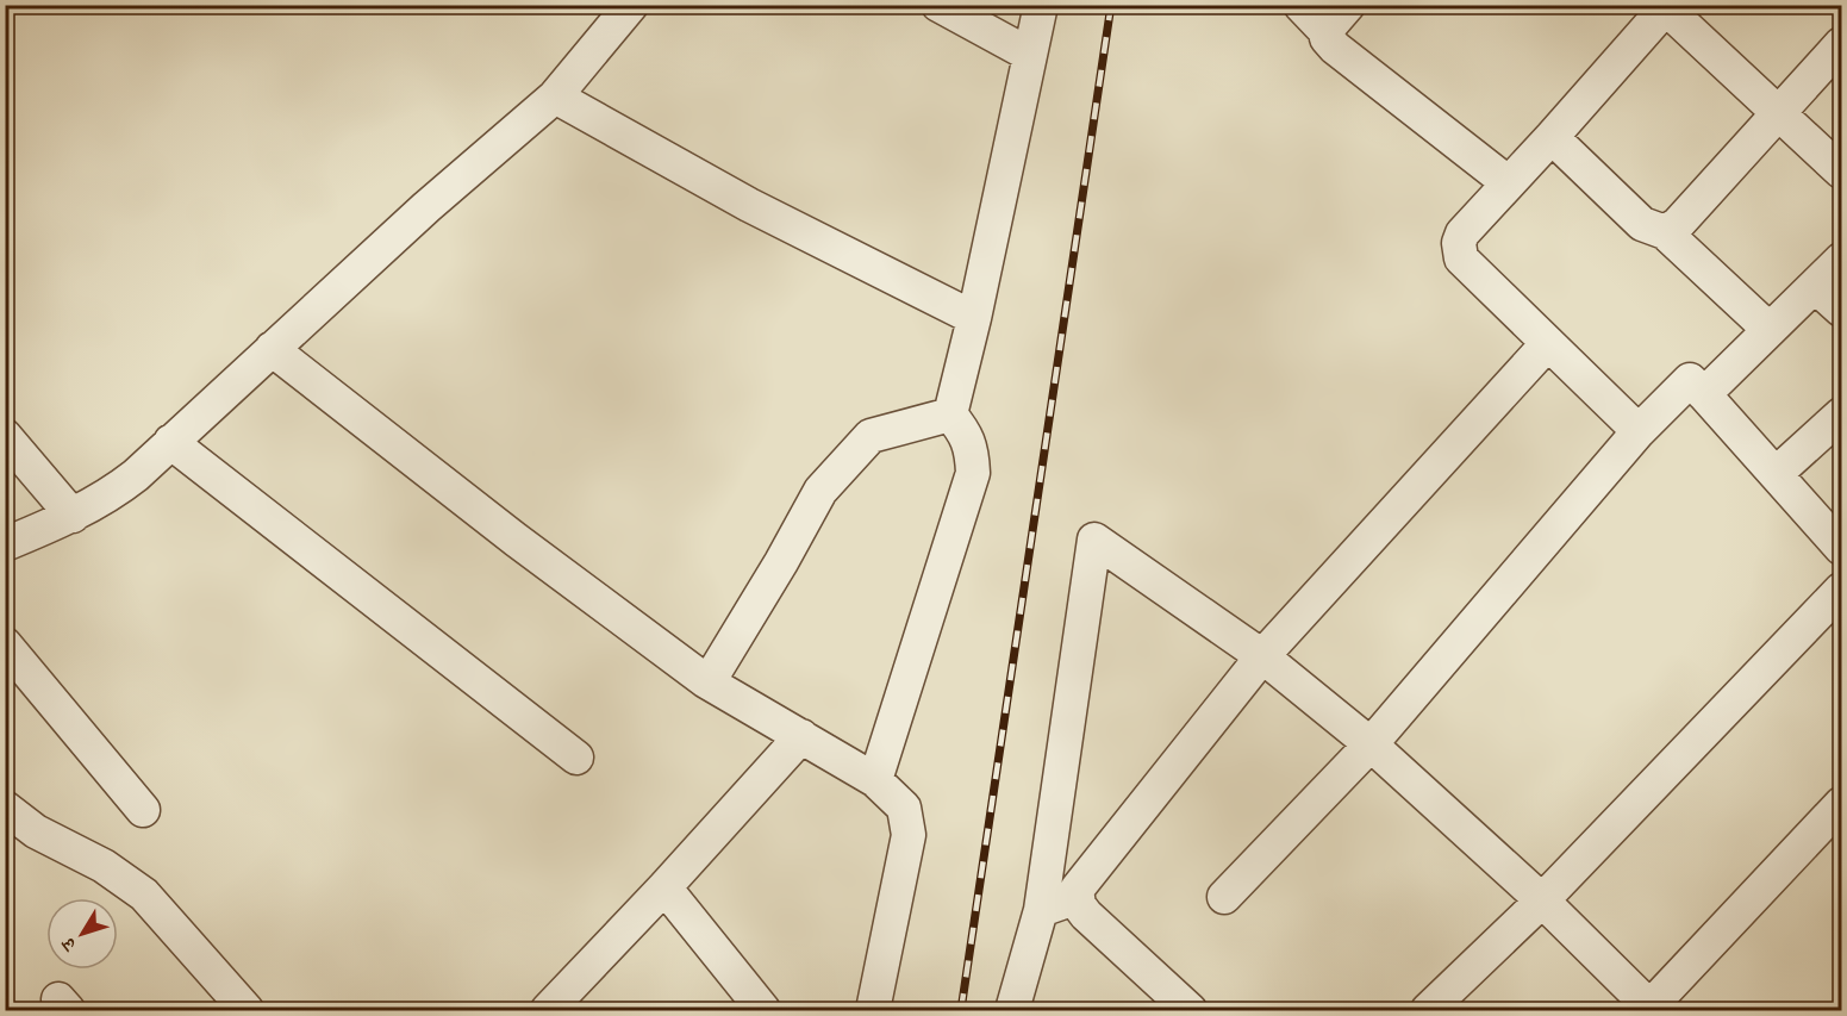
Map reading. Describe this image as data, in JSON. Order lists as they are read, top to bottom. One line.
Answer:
{"north":"bottom left"}
